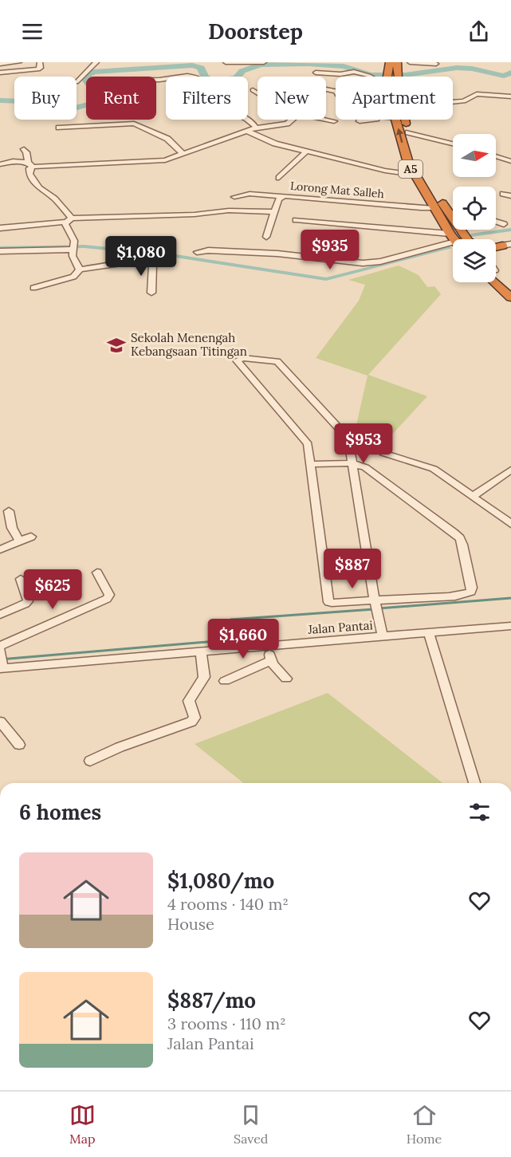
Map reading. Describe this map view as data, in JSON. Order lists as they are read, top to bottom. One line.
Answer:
{"streets":{"highway":["A5"],"street":["Lorong Mat Salleh","Jalan Pantai"]},"crossings":[["A5","Lorong Mat Salleh"]],"places":{"school or university":["Sekolah Menengah Kebangsaan Titingan"]},"north":"right","page":{"header":"Doorstep","chip":["Buy","Rent","Filters","New","Apartment"],"price":["$935","$1,080","$953","$887","$625","$1,660"],"heading":"6 homes","list":[{"name":"$1,080/mo","note":"4 rooms · 140 m² · House"},{"name":"$887/mo","note":"3 rooms · 110 m² · Jalan Pantai"}],"tabs":["Map","Saved","Home"]}}
